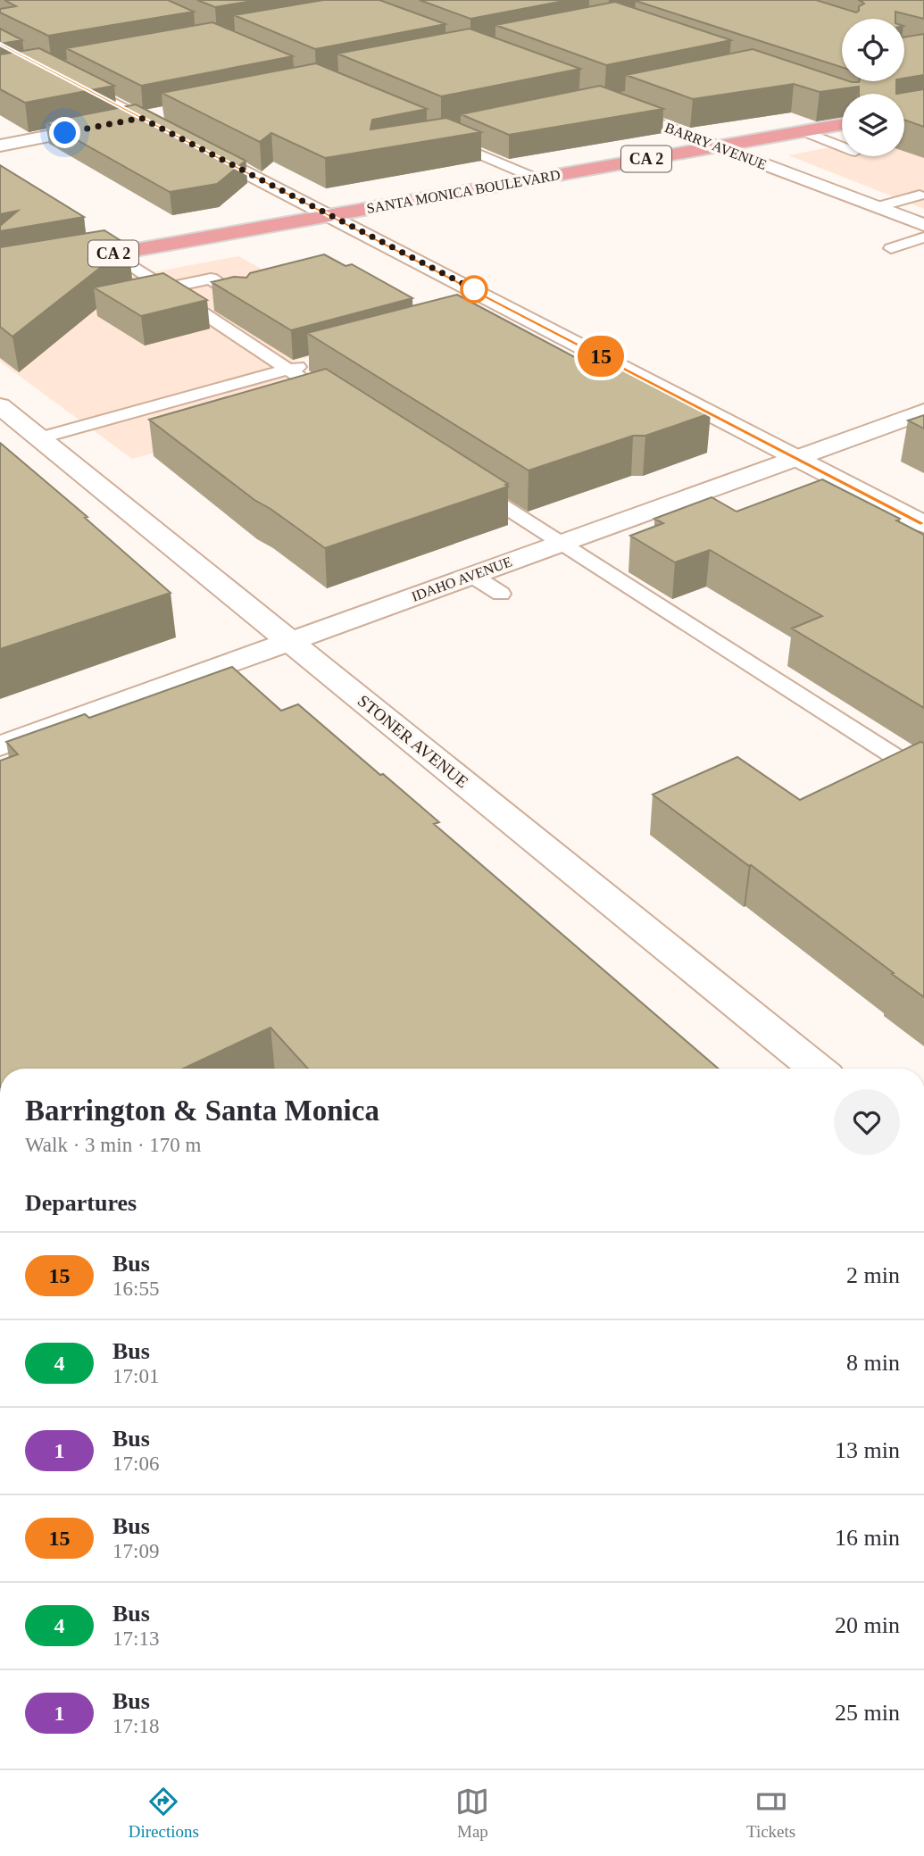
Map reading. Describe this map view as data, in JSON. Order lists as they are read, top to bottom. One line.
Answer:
{"streets":{"main road":["CA 2","SANTA MONICA BOULEVARD"],"street":["BARRY AVENUE","IDAHO AVENUE","STONER AVENUE"]},"crossings":[["BARRY AVENUE","SANTA MONICA BOULEVARD"],["IDAHO AVENUE","STONER AVENUE"]],"lines":["bus line 15"],"page":{"on_map":"15","heading":[["Barrington & Santa Monica","Walk · 3 min · 170 m"],"Departures"],"list":[{"mark":"15","name":"Bus","note":"16:55","value":"2 min"},{"mark":"4","name":"Bus","note":"17:01","value":"8 min"},{"mark":"1","name":"Bus","note":"17:06","value":"13 min"},{"mark":"15","name":"Bus","note":"17:09","value":"16 min"},{"mark":"4","name":"Bus","note":"17:13","value":"20 min"},{"mark":"1","name":"Bus","note":"17:18","value":"25 min"}],"tabs":["Directions","Map","Tickets"]}}
